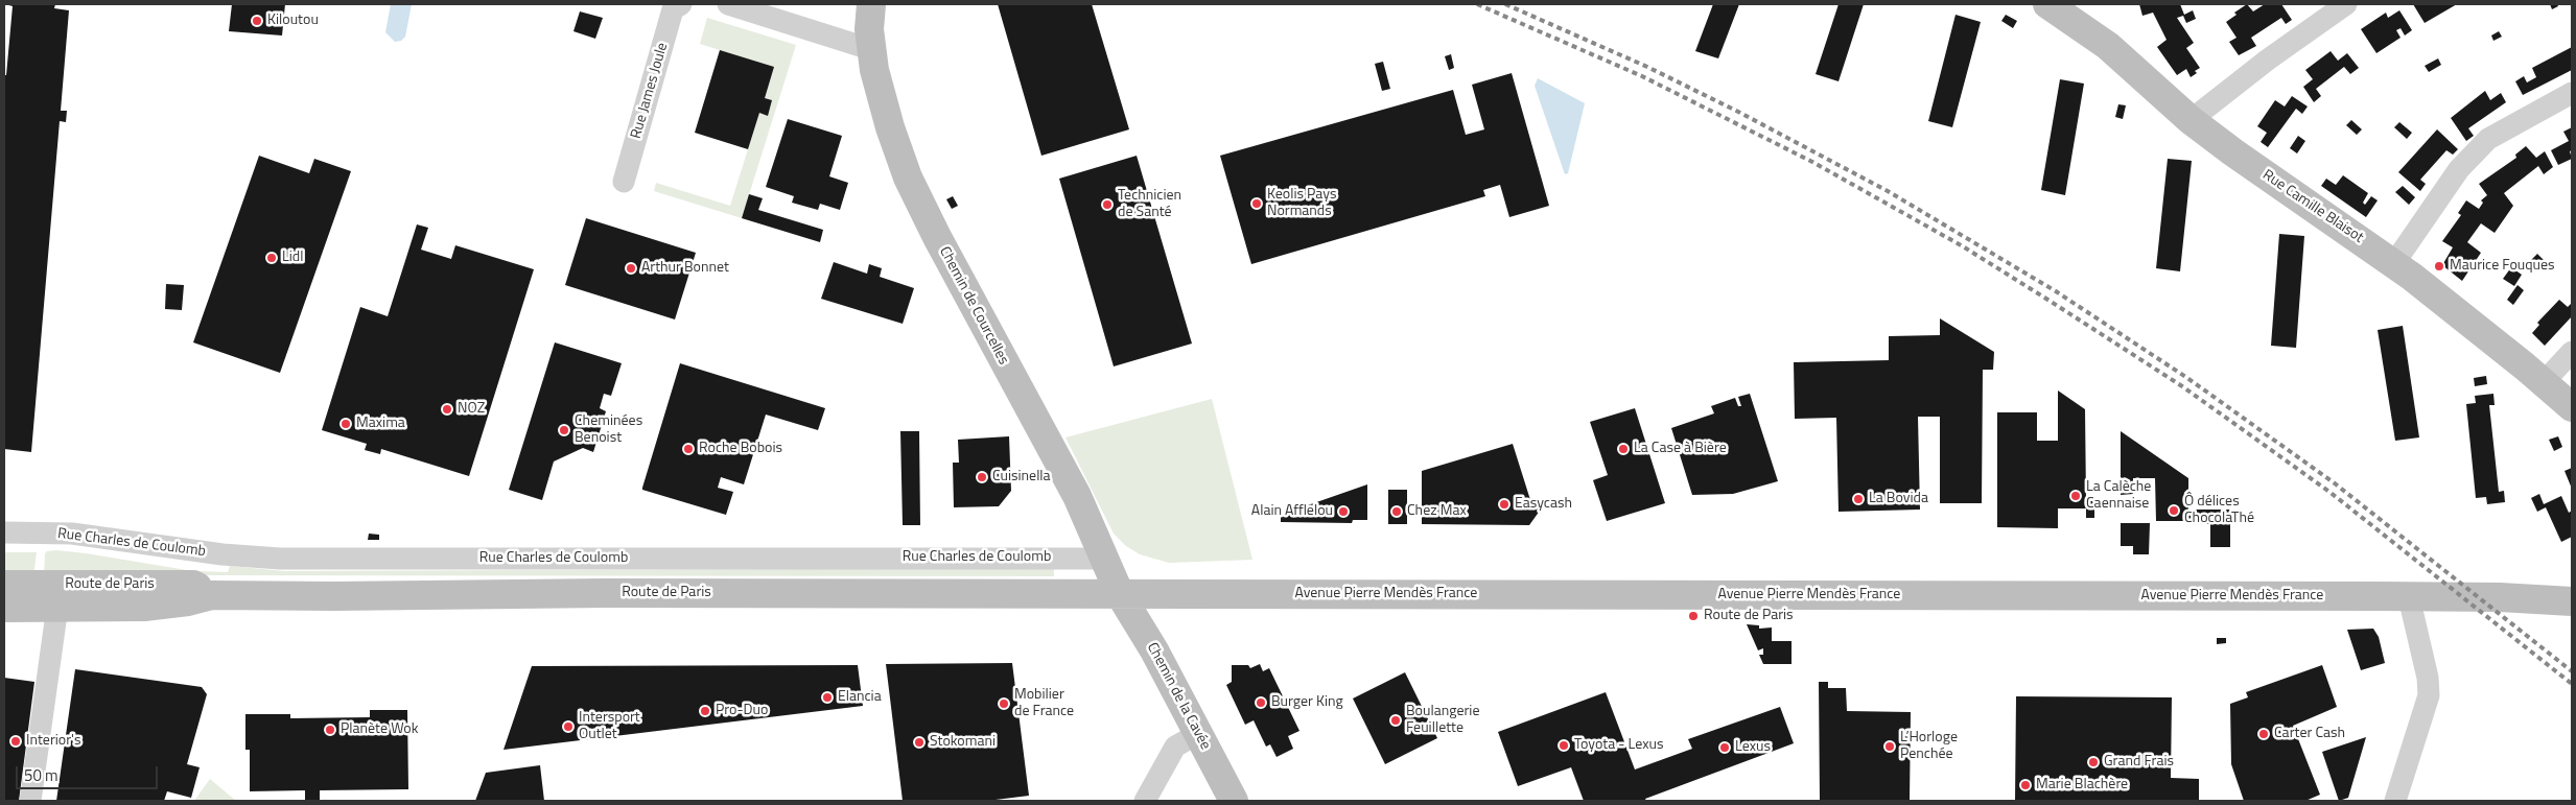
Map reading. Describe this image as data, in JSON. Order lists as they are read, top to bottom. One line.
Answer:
{"streets":{"main road":["Rue Camille Blaisot","Chemin de Courcelles","Route de Paris","Avenue Pierre Mendès France","Chemin de la Cavée"],"street":["Rue James Joule","Rue Charles de Coulomb"]},"crossings":[["Chemin de Courcelles","Rue Charles de Coulomb"],["Chemin de Courcelles","Route de Paris"],["Chemin de Courcelles","Avenue Pierre Mendès France"],["Chemin de Courcelles","Chemin de la Cavée"],["Route de Paris","Avenue Pierre Mendès France"],["Route de Paris","Chemin de la Cavée"],["Avenue Pierre Mendès France","Chemin de la Cavée"]],"places":["Kiloutou","Keolis Pays Normands","Technicien de Santé","Lidl","Maurice Fouques","Arthur Bonnet","NOZ","Maxima","Cheminées Benoist","Roche Bobois","La Case à Bière","Cuisinella","La Calèche Caennaise","La Bovida","Easycash","Ô délices ChocolaThé","Alain Afflelou","Chez Max","Route de Paris","Elancia","Burger King","Mobilier de France","Pro-Duo","Boulangerie Feuillette","Intersport Outlet","Planète Wok","Carter Cash","Interior's","Stokomani","Toyota - Lexus","L’Horloge Penchée","Lexus","Grand Frais","Marie Blachère"],"scale_bar":"50 m"}
